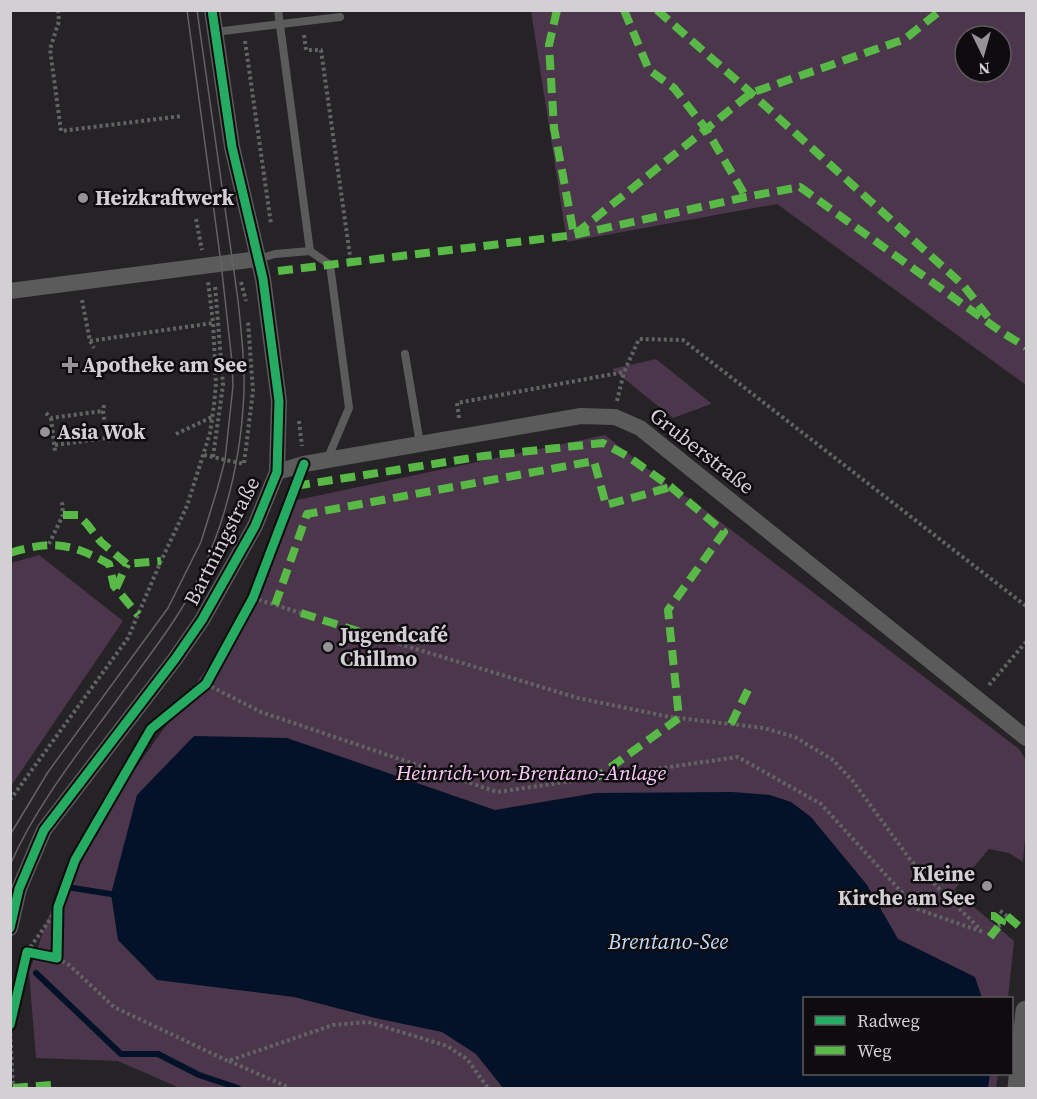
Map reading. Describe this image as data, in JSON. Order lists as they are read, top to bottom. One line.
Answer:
{"streets":{"street":["Gruberstraße","Bartningstraße"]},"crossings":[["Gruberstraße","Bartningstraße"]],"water":["Brentano-See"],"parks":["Heinrich-von-Brentano-Anlage"],"places":{"other":["Heizkraftwerk","Asia Wok","Jugendcafé Chillmo","Kleine Kirche am See"],"health":["Apotheke am See"]},"legend":["Radweg","Weg"],"north":"bottom"}
